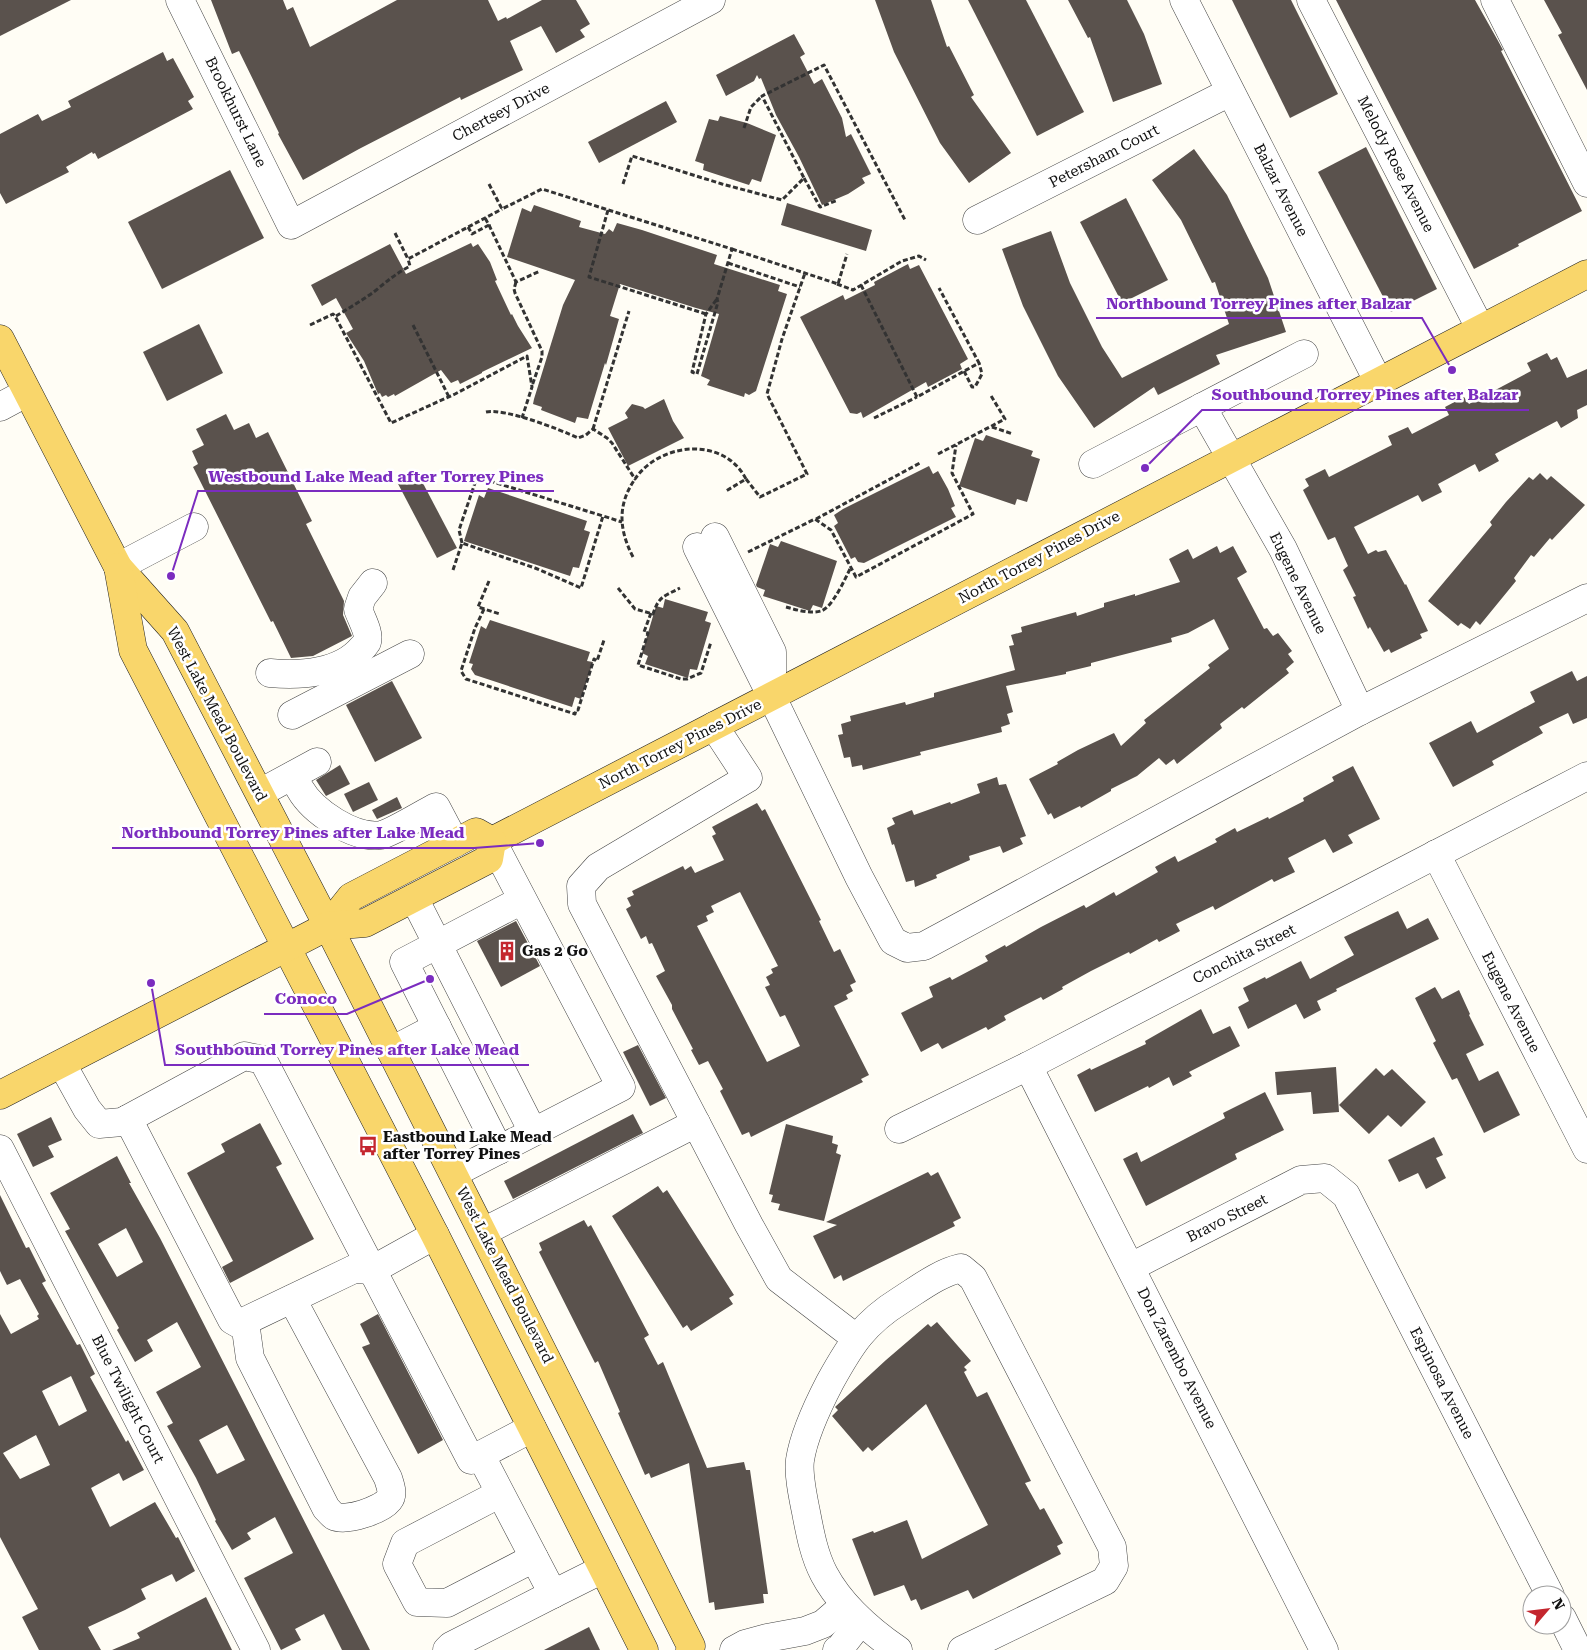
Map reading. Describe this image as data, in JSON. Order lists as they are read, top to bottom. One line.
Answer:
{"streets":{"main road":["North Torrey Pines Drive","West Lake Mead Boulevard"],"street":["Brookhurst Lane","Chertsey Drive","Petersham Court","Melody Rose Avenue","Balzar Avenue","Eugene Avenue","Conchita Street","Bravo Street","Don Zarembo Avenue","Espinosa Avenue","Blue Twilight Court"]},"crossings":[["Brookhurst Lane","Chertsey Drive"],["Petersham Court","Balzar Avenue"],["Melody Rose Avenue","North Torrey Pines Drive"],["Balzar Avenue","North Torrey Pines Drive"],["North Torrey Pines Drive","Eugene Avenue"],["Eugene Avenue","Conchita Street"],["Conchita Street","Don Zarembo Avenue"],["Bravo Street","Don Zarembo Avenue"],["Bravo Street","Espinosa Avenue"]],"places":{"other":["Northbound Torrey Pines after Balzar","Southbound Torrey Pines after Balzar","Westbound Lake Mead after Torrey Pines","Northbound Torrey Pines after Lake Mead","Conoco","Southbound Torrey Pines after Lake Mead"],"building":["Gas 2 Go"],"bus stop":["Eastbound Lake Mead after Torrey Pines"]},"north":"top right"}
